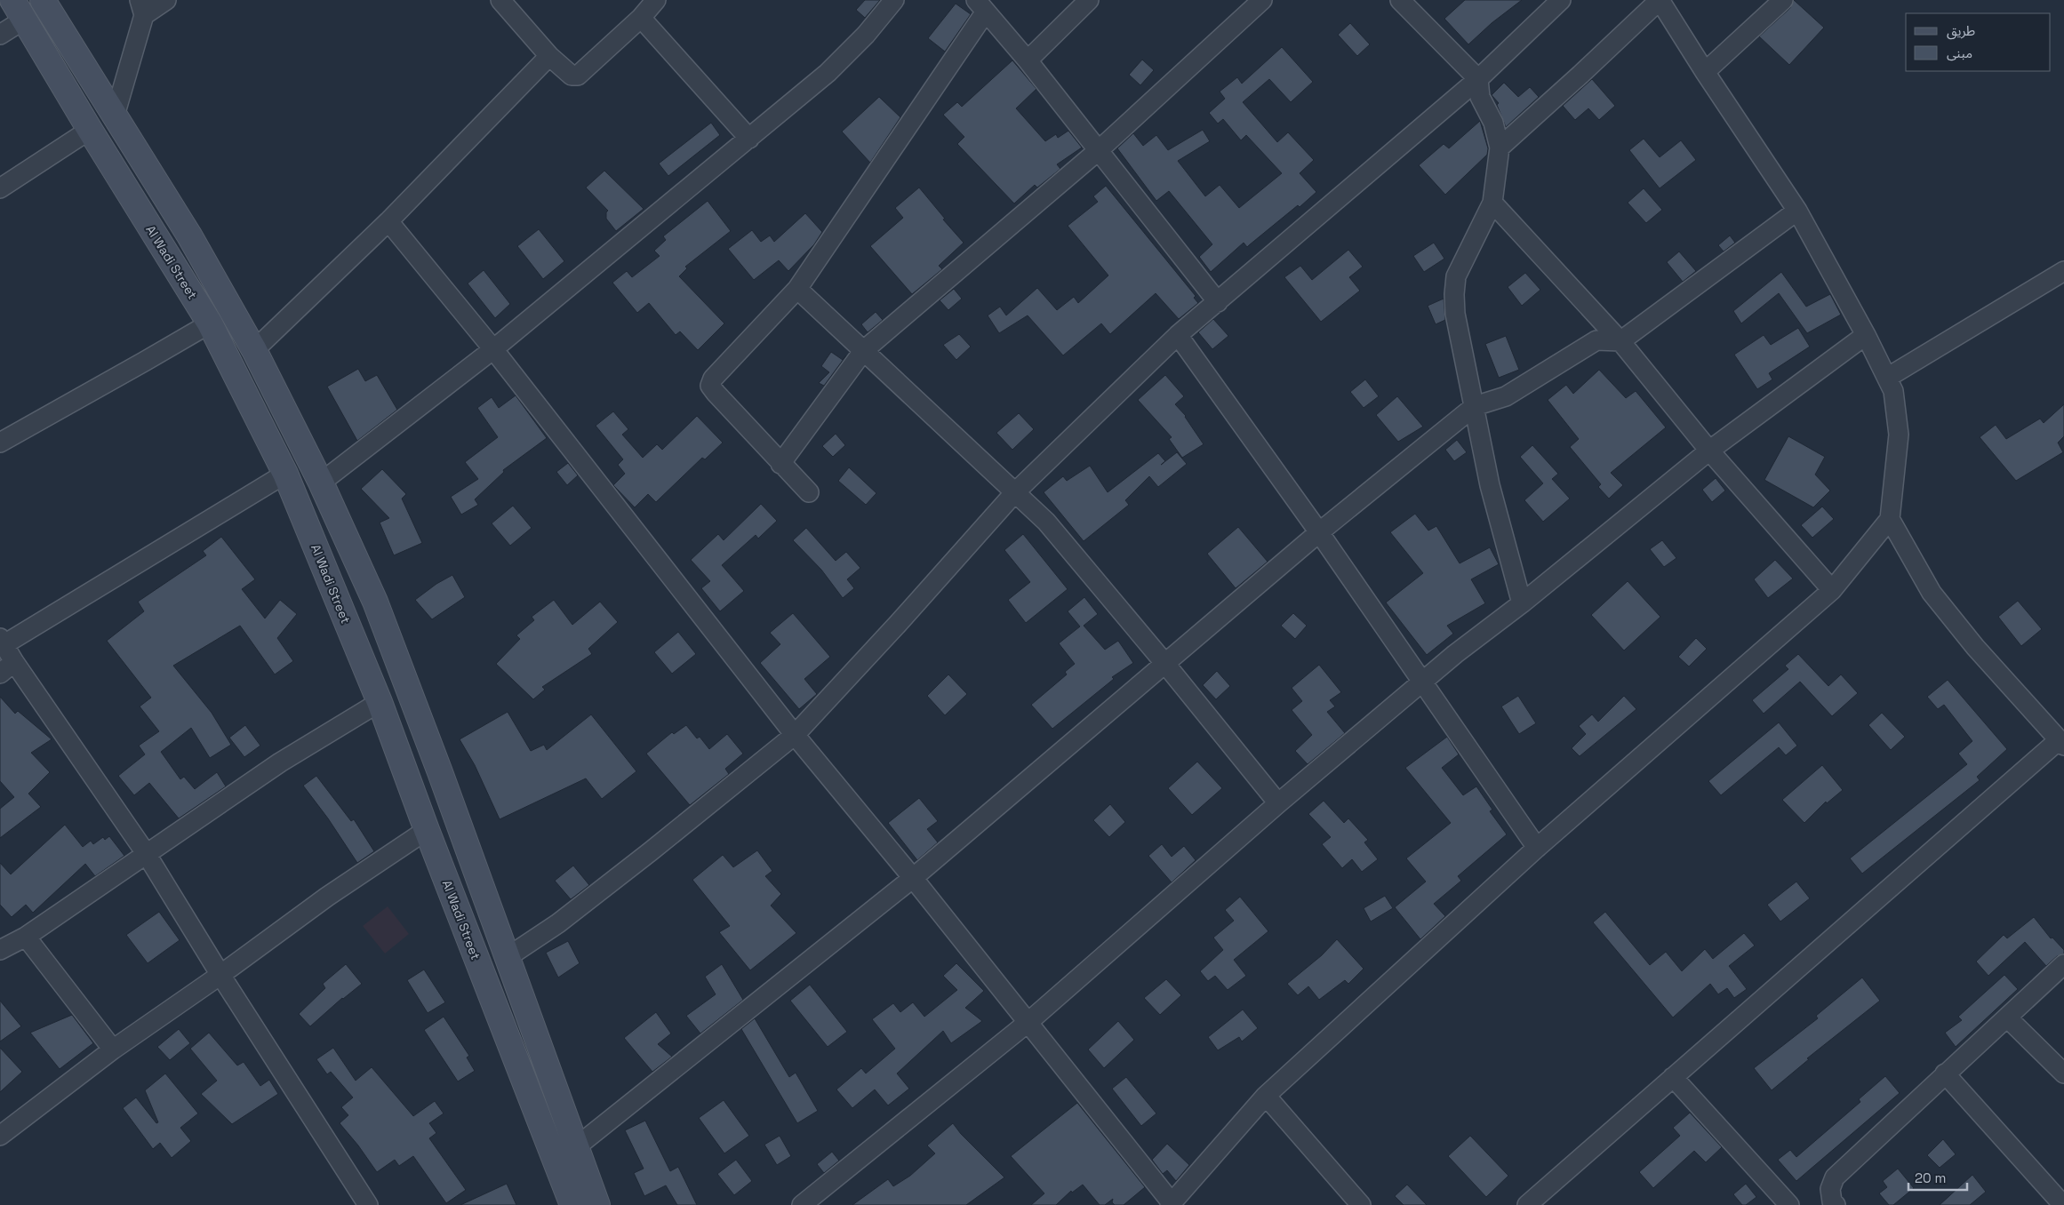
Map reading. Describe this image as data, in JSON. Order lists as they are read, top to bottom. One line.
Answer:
{"streets":{"main road":["Al Wadi Street"]},"legend":["طريق","مبنى"],"scale_bar":"20 m"}
